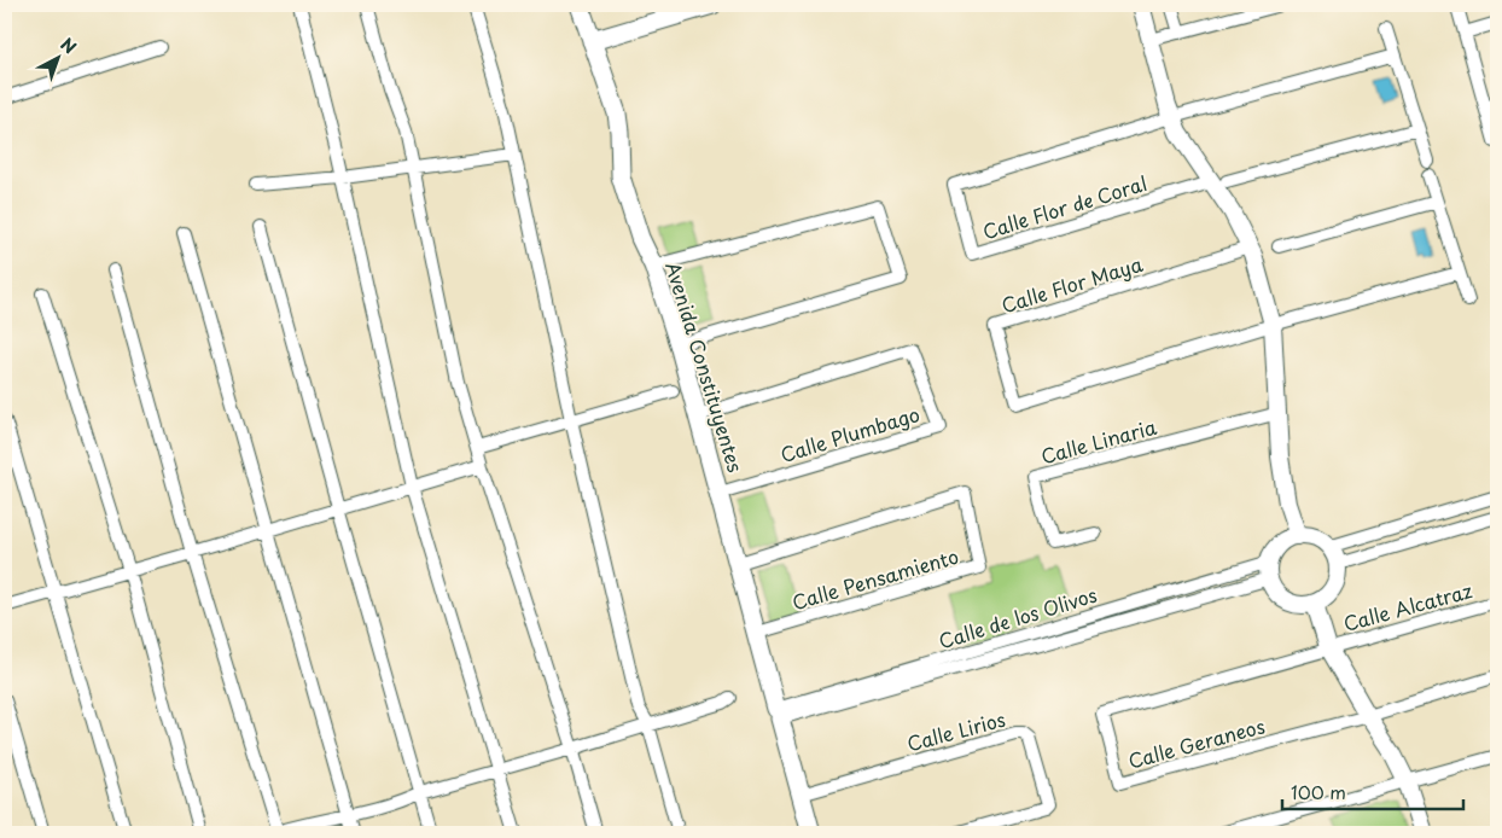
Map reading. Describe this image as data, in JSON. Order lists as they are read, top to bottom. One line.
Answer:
{"streets":{"main road":["Avenida Constituyentes"],"street":["Calle Flor de Coral","Calle Flor Maya","Calle Plumbago","Calle Linaria","Calle Pensamiento","Calle Alcatraz","Calle de los Olivos","Calle Lirios","Calle Geraneos"]},"crossings":[["Avenida Constituyentes","Calle Plumbago"],["Avenida Constituyentes","Calle Pensamiento"],["Avenida Constituyentes","Calle de los Olivos"],["Avenida Constituyentes","Calle Lirios"],["Calle Alcatraz","Calle Geraneos"]],"scale_bar":"100 m","north":"top right"}
